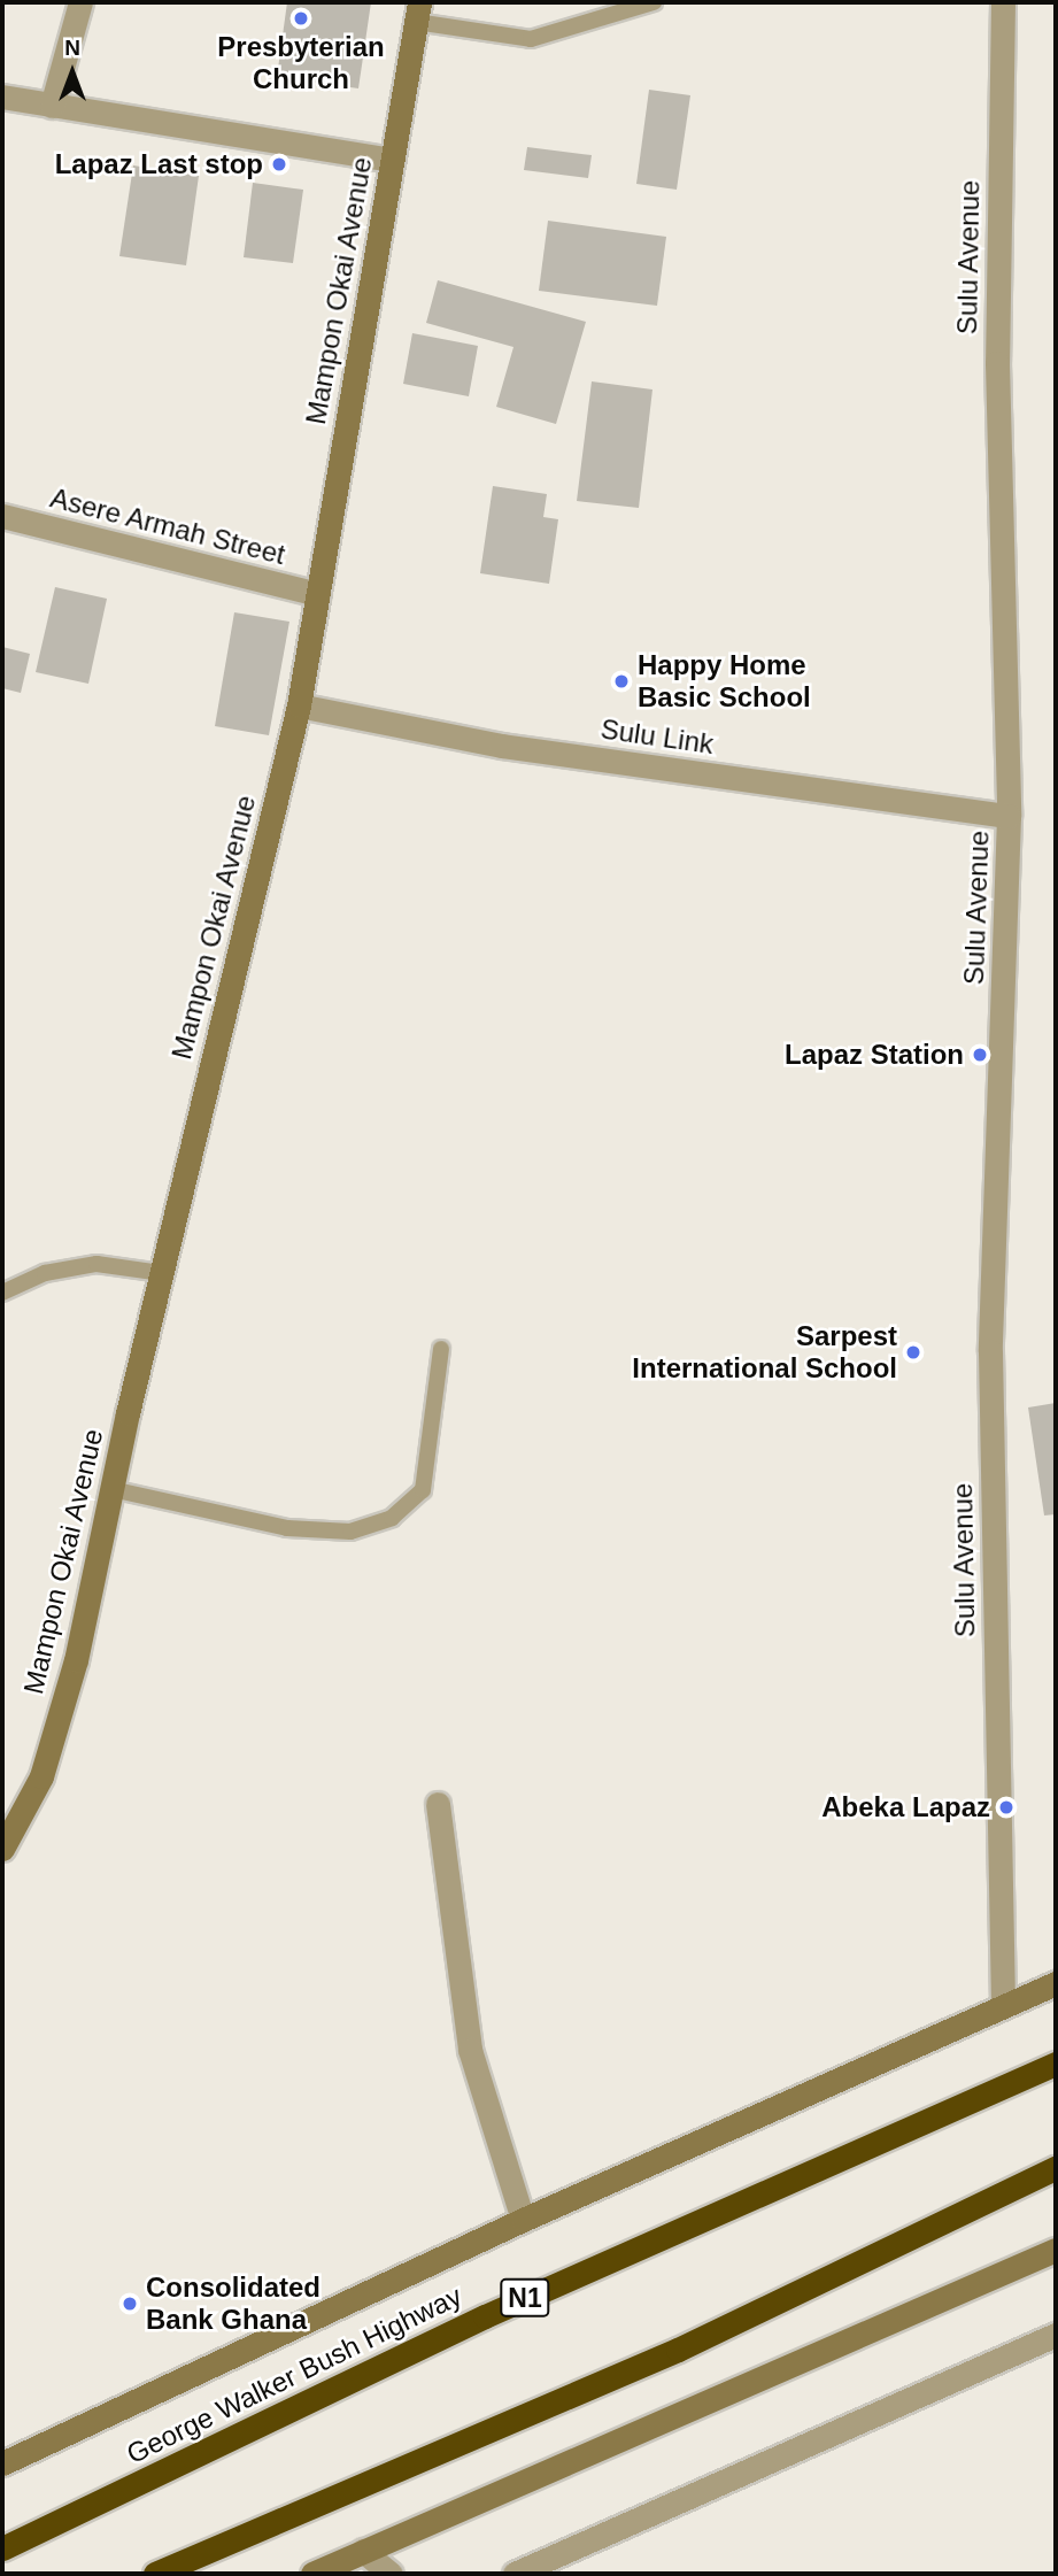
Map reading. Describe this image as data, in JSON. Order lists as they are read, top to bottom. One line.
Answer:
{"streets":{"highway":["N1","George Walker Bush Highway"],"street":["Sulu Avenue","Mampon Okai Avenue","Asere Armah Street","Sulu Link"]},"crossings":[["Sulu Avenue","Sulu Link"],["Sulu Avenue","George Walker Bush Highway"],["Mampon Okai Avenue","Asere Armah Street"],["Mampon Okai Avenue","Sulu Link"]],"places":["Presbyterian Church","Lapaz Last stop","Happy Home Basic School","Lapaz Station","Sarpest International School","Abeka Lapaz","Consolidated Bank Ghana"],"north":"top"}
